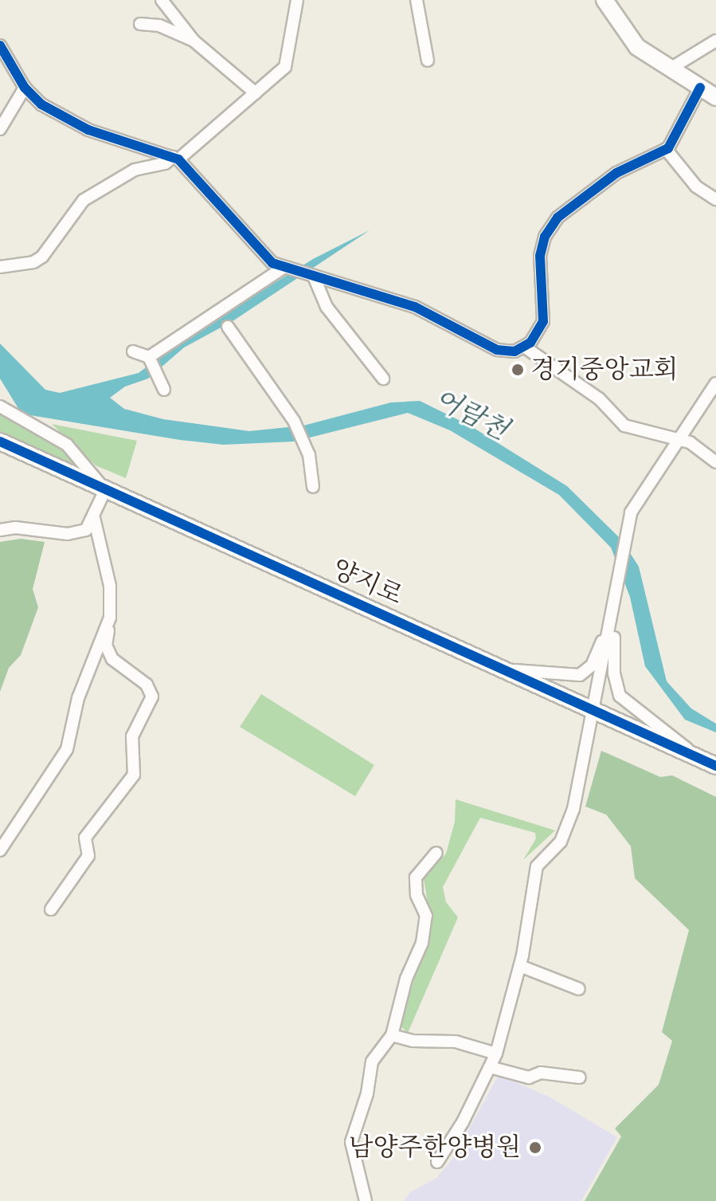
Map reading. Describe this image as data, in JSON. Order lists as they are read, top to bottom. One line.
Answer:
{"streets":{"street":["양지로"]},"water":["어람천"],"places":["경기중앙교회","남양주한양병원"]}
